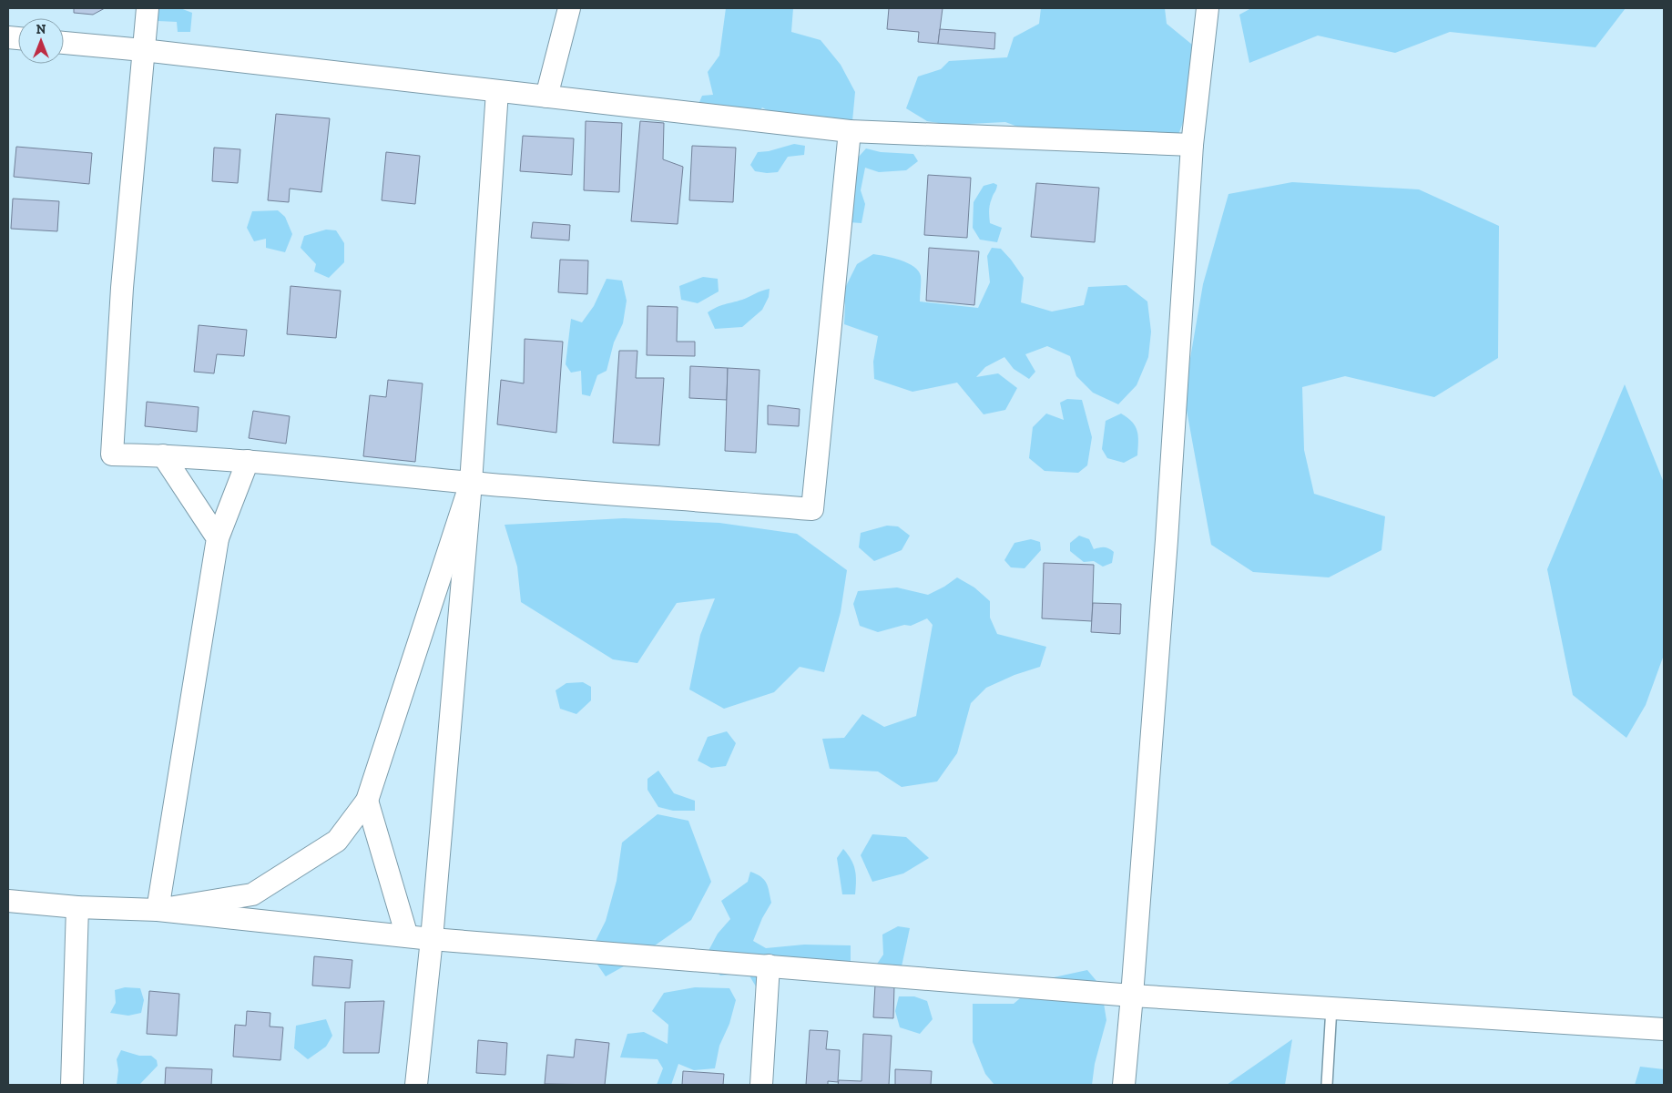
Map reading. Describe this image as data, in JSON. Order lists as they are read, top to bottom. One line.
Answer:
{"north":"top"}
